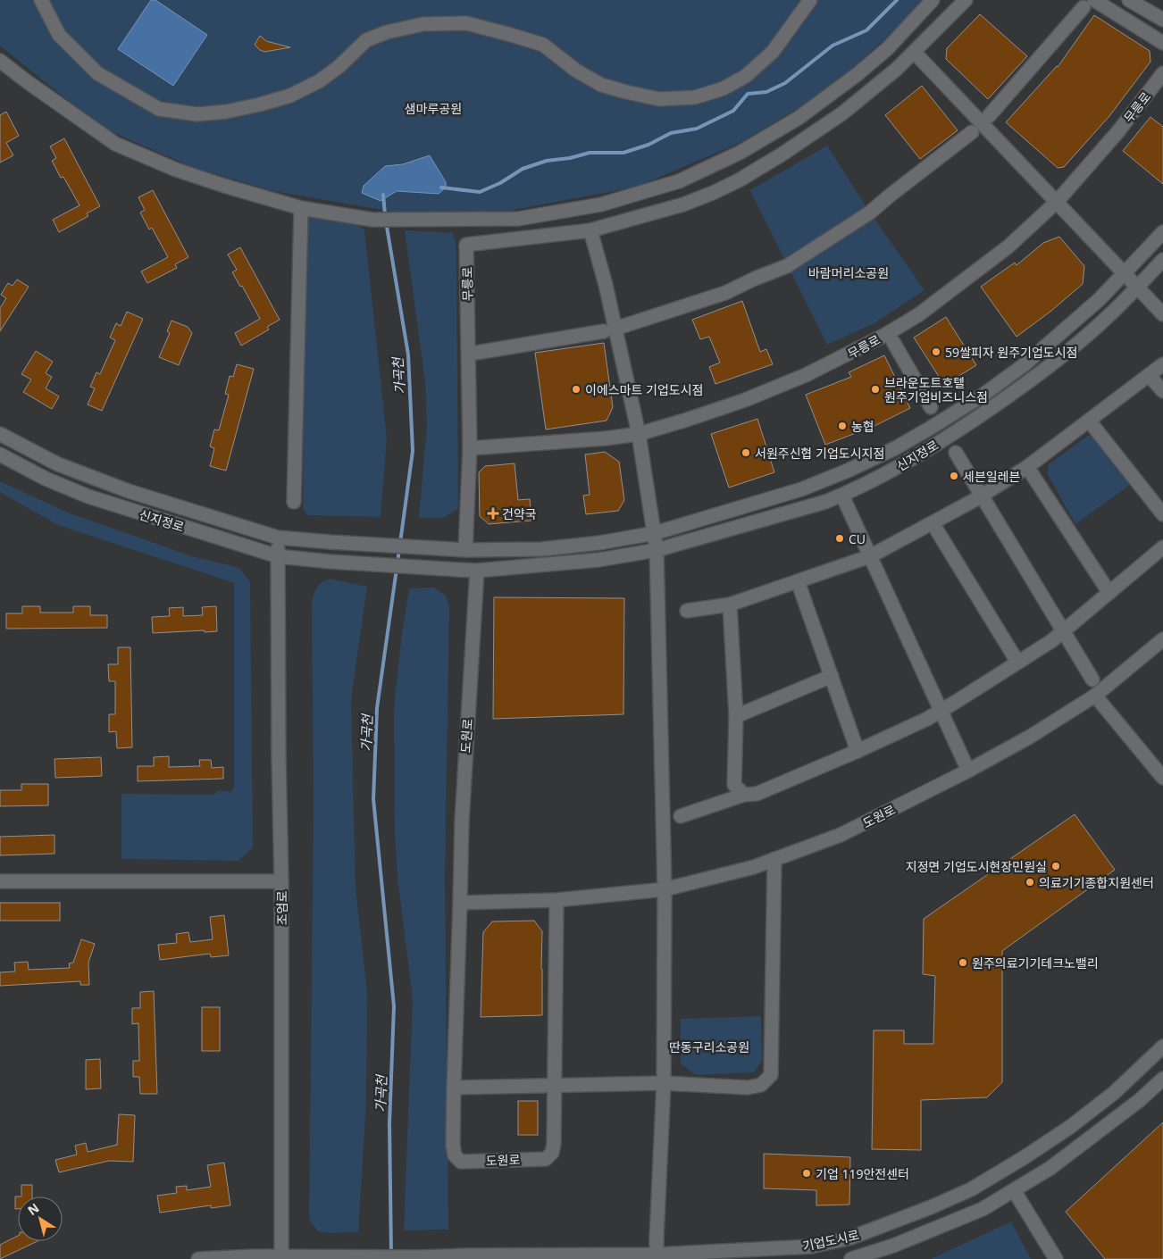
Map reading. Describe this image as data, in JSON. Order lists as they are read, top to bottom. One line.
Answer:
{"streets":{"street":["무릉로","신지정로","도원로","조엄로","기업도시로"]},"crossings":[["무릉로","신지정로"],["신지정로","도원로"],["신지정로","조엄로"],["조엄로","기업도시로"]],"water":["가곡천"],"parks":["샘마루공원","바람머리소공원","딴동구리소공원"],"places":{"other":["59쌀피자 원주기업도시점","이에스마트 기업도시점","브라운도트호텔 원주기업비즈니스점","농협","서원주신협 기업도시지점","세븐일레븐","CU","지정면 기업도시현장민원실","의료기기종합지원센터","원주의료기기테크노밸리","기업 119안전센터"],"health":["건약국"]},"north":"top left"}
